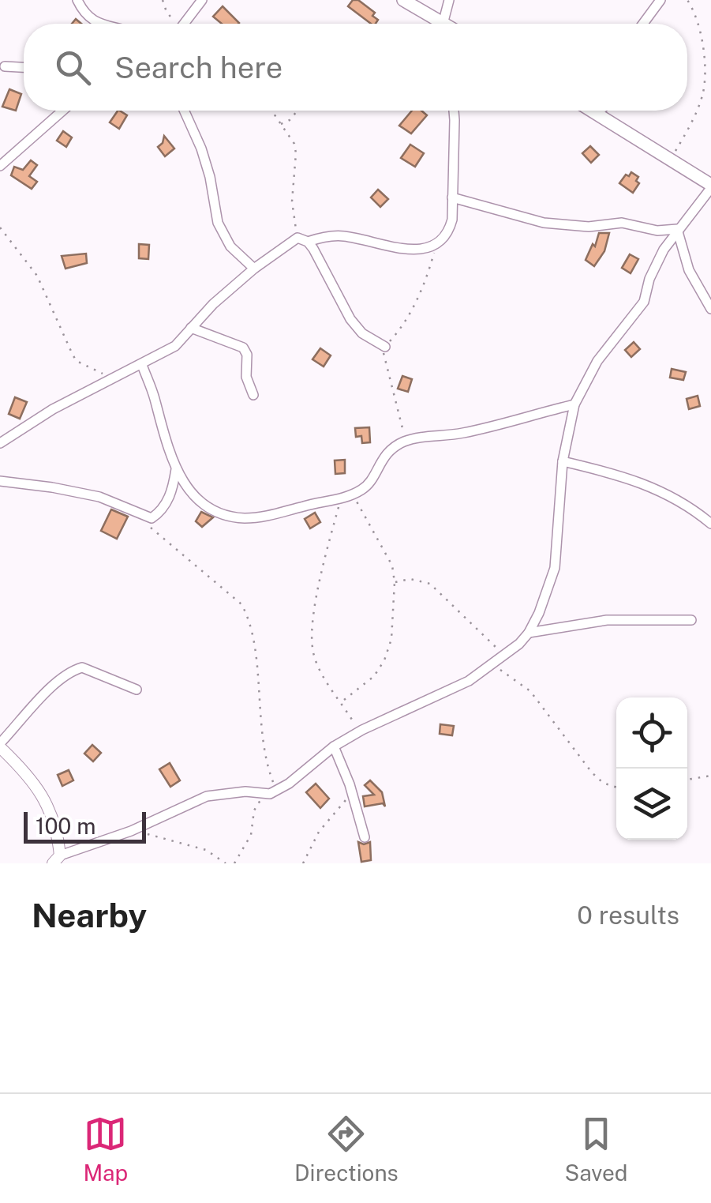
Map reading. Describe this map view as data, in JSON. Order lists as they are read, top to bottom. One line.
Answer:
{"scale_bar":"100 m","page":{"search":"Search here","scale":"100 m","heading":["Nearby","0 results"],"nav":["Map","Directions","Saved"]}}
